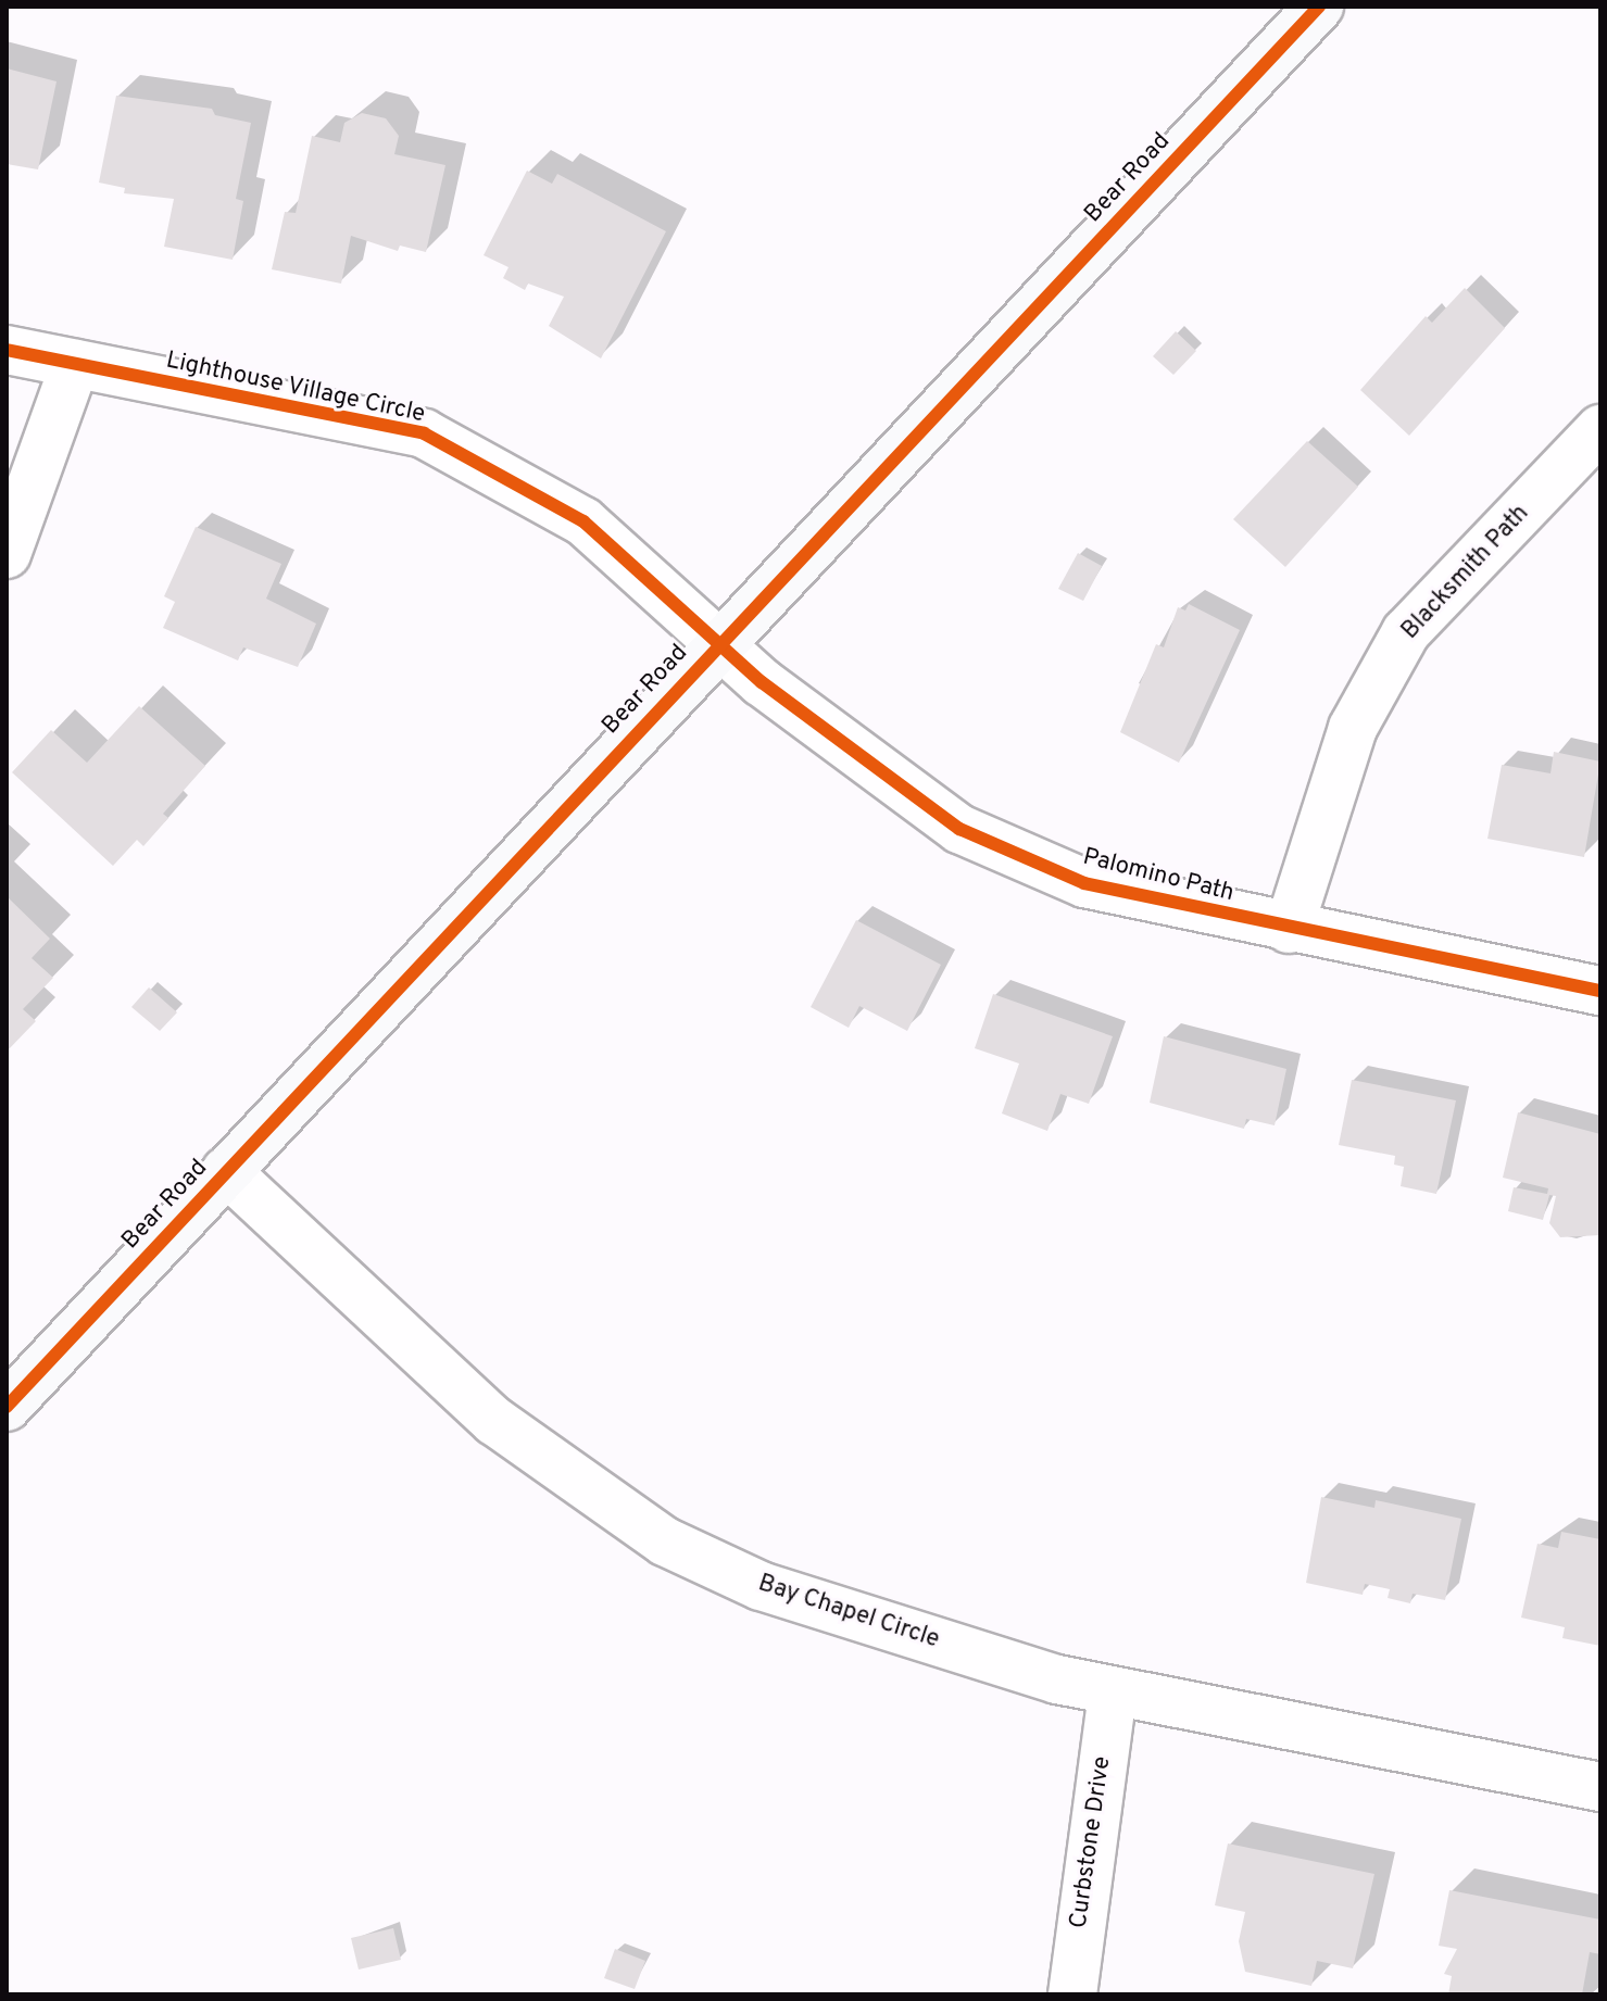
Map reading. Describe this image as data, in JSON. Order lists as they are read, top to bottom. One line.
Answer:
{"streets":{"street":["Bear Road","Lighthouse Village Circle","Blacksmith Path","Palomino Path","Bay Chapel Circle","Curbstone Drive"]},"crossings":[["Bear Road","Lighthouse Village Circle"],["Bear Road","Palomino Path"],["Bear Road","Bay Chapel Circle"],["Lighthouse Village Circle","Palomino Path"],["Blacksmith Path","Palomino Path"],["Bay Chapel Circle","Curbstone Drive"]]}
